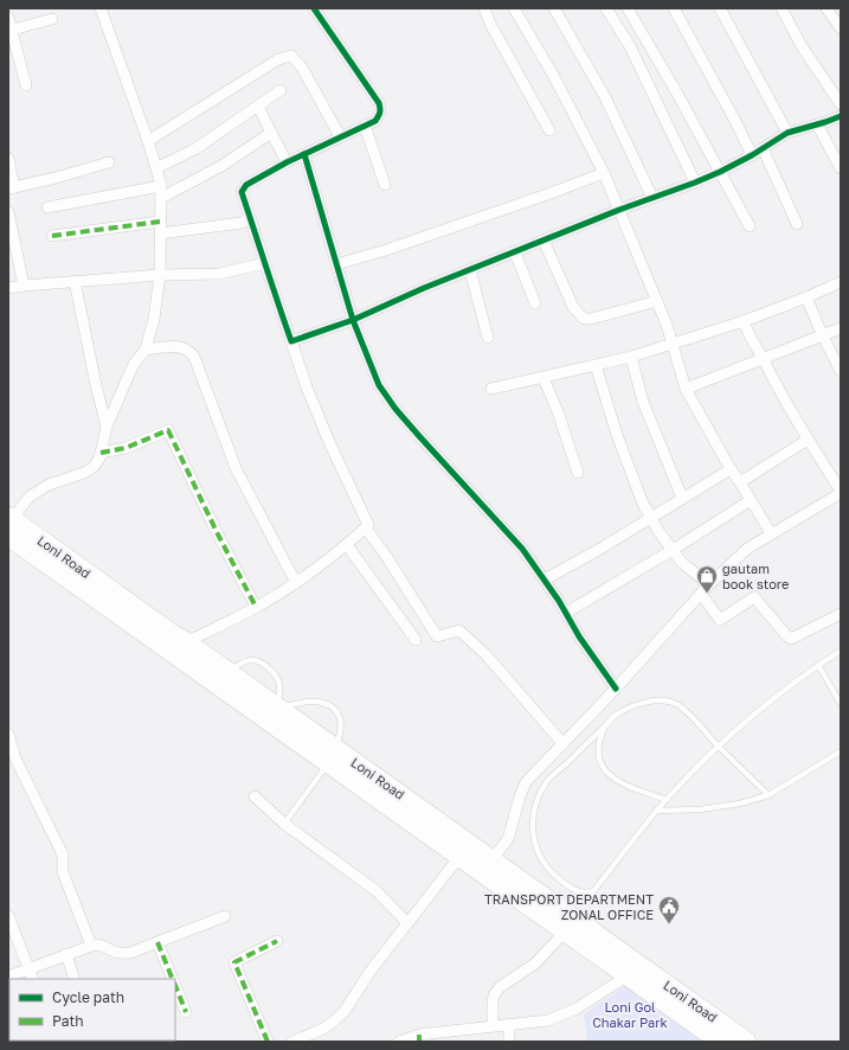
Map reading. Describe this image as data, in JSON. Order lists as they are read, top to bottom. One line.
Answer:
{"streets":{"highway":["Loni Road"]},"parks":["Loni Gol Chakar Park"],"places":{"shop":["gautam book store"],"public building":["TRANSPORT DEPARTMENT ZONAL OFFICE"]},"legend":["Cycle path","Path"]}
